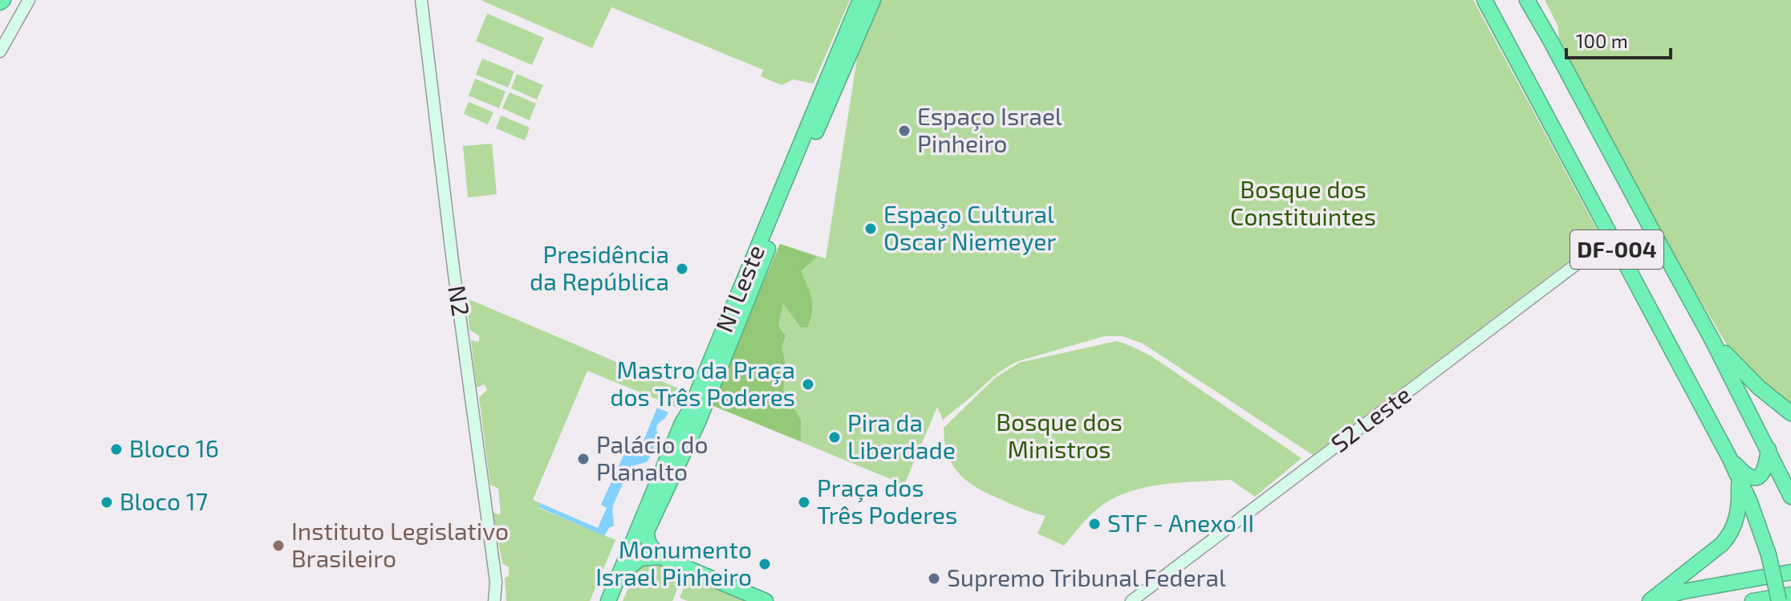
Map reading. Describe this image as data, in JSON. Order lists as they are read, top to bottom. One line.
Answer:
{"streets":{"highway":["DF-004","N1 Leste"],"main road":["N2","S2 Leste"]},"crossings":[["DF-004","S2 Leste"]],"parks":["Bosque dos Constituintes","Bosque dos Ministros"],"places":["Espaço Israel Pinheiro","Espaço Cultural Oscar Niemeyer","Presidência da República","Mastro da Praça dos Três Poderes","Pira da Liberdade","Bloco 16","Palácio do Planalto","Bloco 17","Praça dos Três Poderes","STF - Anexo II","Instituto Legislativo Brasileiro","Monumento Israel Pinheiro","Supremo Tribunal Federal"],"scale_bar":"100 m"}
